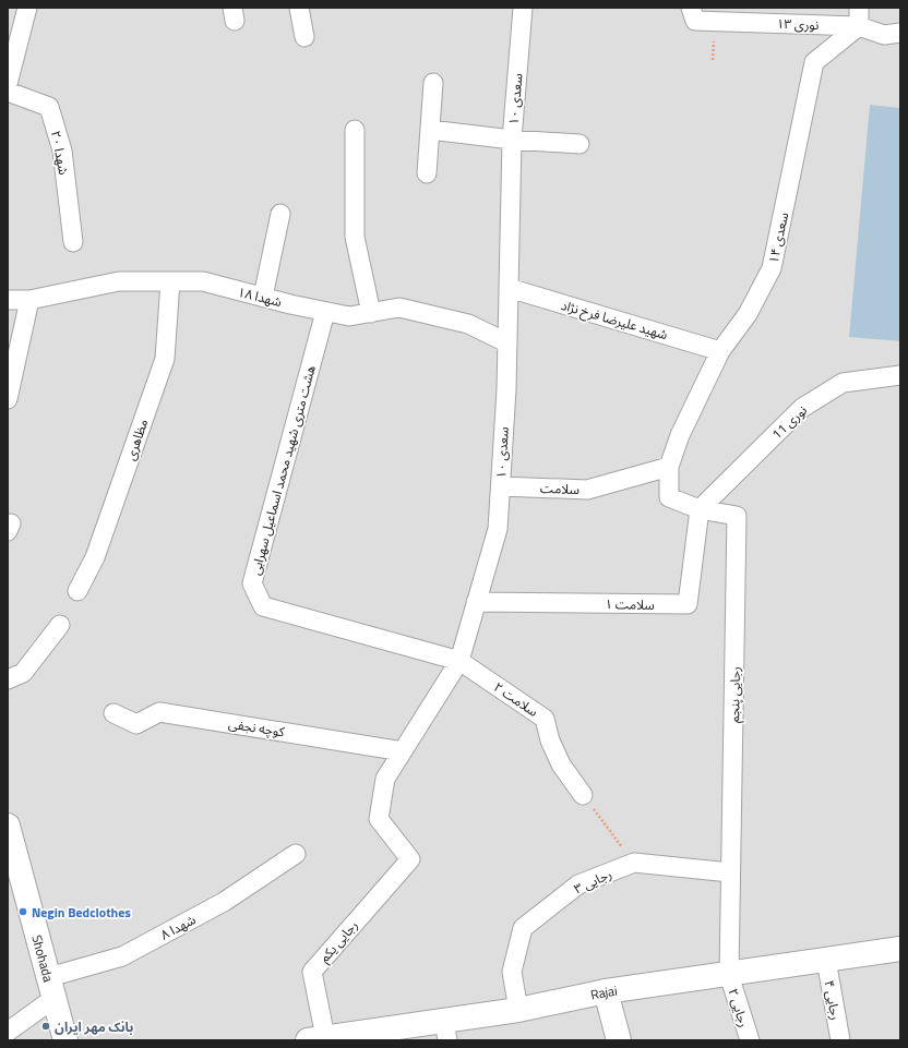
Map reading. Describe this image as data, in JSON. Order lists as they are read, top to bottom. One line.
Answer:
{"streets":{"street":["نوری ۱۳","سعدی ۱۰","شهدا ۲۰","سعدی ۱۴","شهدا ۱۸","شهید علیرضا فرخ نژاد","نوری 11","مظاهری","هشت متری شهید محمد اسماعیل سهرابی","سلامت","سلامت ۱","رجایی پنجم","سلامت ۲","کوچه نجفی","رجایی ۳","شهدا ۸","رجایی یکم","Shohada","Rajai","رجایی ۴","رجایی ۲"]},"crossings":[["نوری ۱۳","سعدی ۱۴"],["سعدی ۱۰","شهدا ۱۸"],["سعدی ۱۰","شهید علیرضا فرخ نژاد"],["سعدی ۱۰","هشت متری شهید محمد اسماعیل سهرابی"],["سعدی ۱۰","سلامت"],["سعدی ۱۰","سلامت ۱"],["سعدی ۱۰","سلامت ۲"],["سعدی ۱۰","کوچه نجفی"],["سعدی ۱۰","رجایی یکم"],["سعدی ۱۴","شهید علیرضا فرخ نژاد"],["سعدی ۱۴","سلامت"],["سعدی ۱۴","رجایی پنجم"],["شهدا ۱۸","مظاهری"],["شهدا ۱۸","هشت متری شهید محمد اسماعیل سهرابی"],["نوری 11","سلامت ۱"],["نوری 11","رجایی پنجم"],["هشت متری شهید محمد اسماعیل سهرابی","سلامت ۲"],["سلامت","رجایی پنجم"],["سلامت ۱","رجایی پنجم"],["رجایی پنجم","رجایی ۳"],["رجایی پنجم","Rajai"],["رجایی پنجم","رجایی ۲"],["رجایی ۳","Rajai"],["شهدا ۸","Shohada"],["رجایی یکم","Rajai"],["Rajai","رجایی ۴"],["Rajai","رجایی ۲"]],"places":["Negin Bedclothes","بانک مهر ایران"]}
